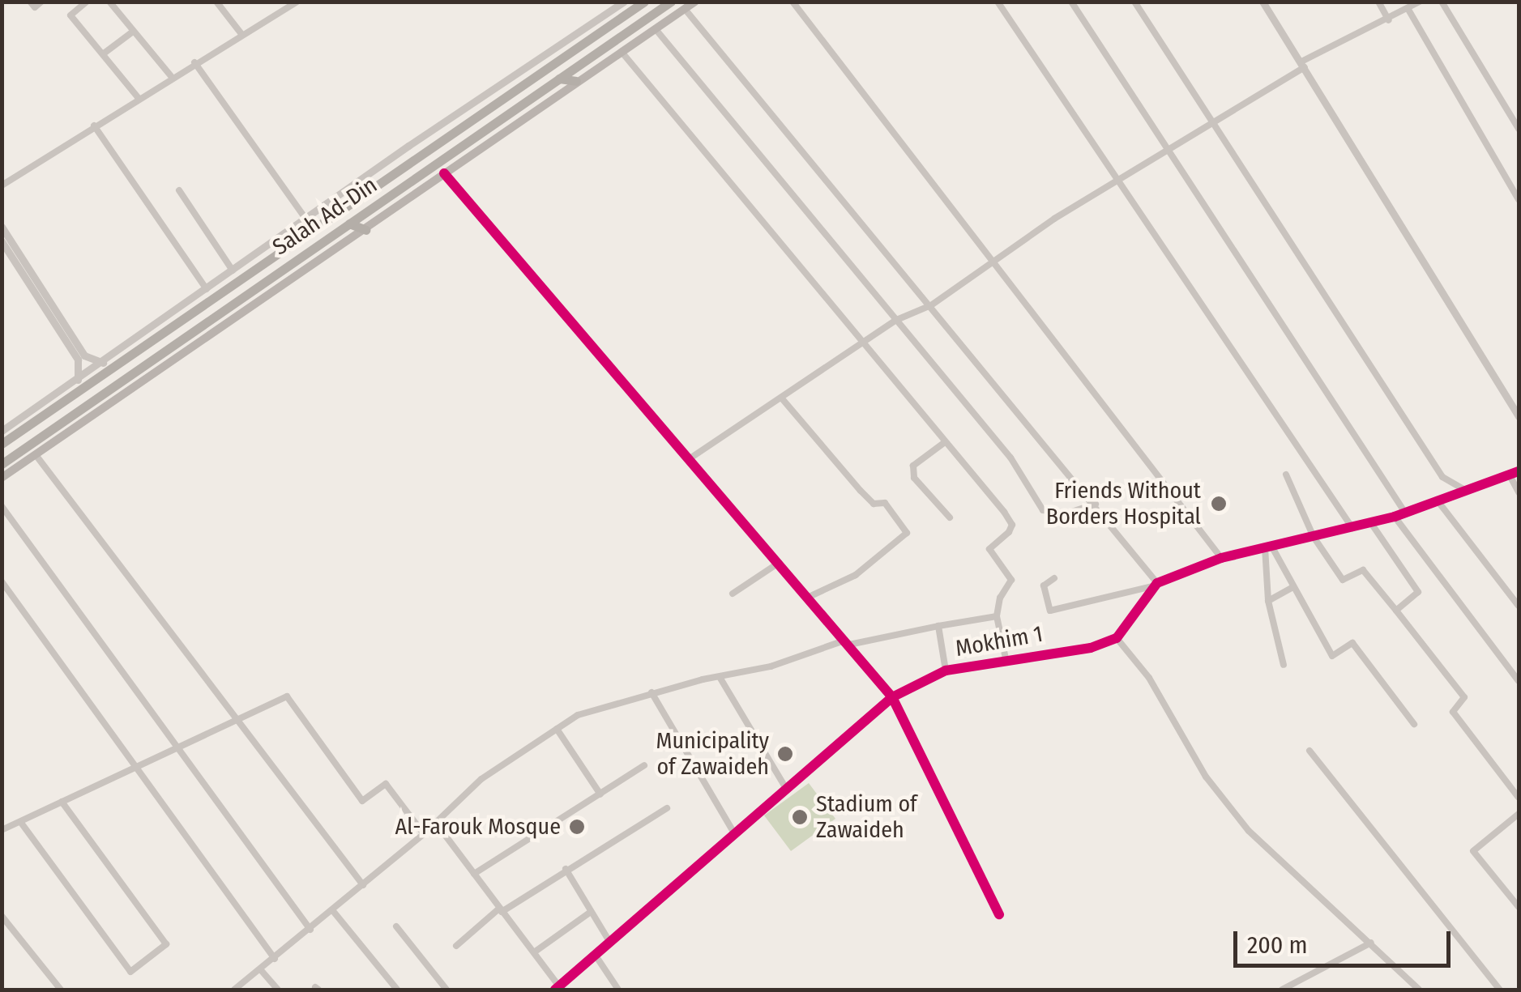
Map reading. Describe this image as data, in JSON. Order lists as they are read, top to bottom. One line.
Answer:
{"streets":{"highway":["Salah Ad-Din"],"street":["Mokhim 1"]},"places":["Friends Without Borders Hospital","Municipality of Zawaideh","Stadium of Zawaideh","Al-Farouk Mosque"],"scale_bar":"200 m"}
